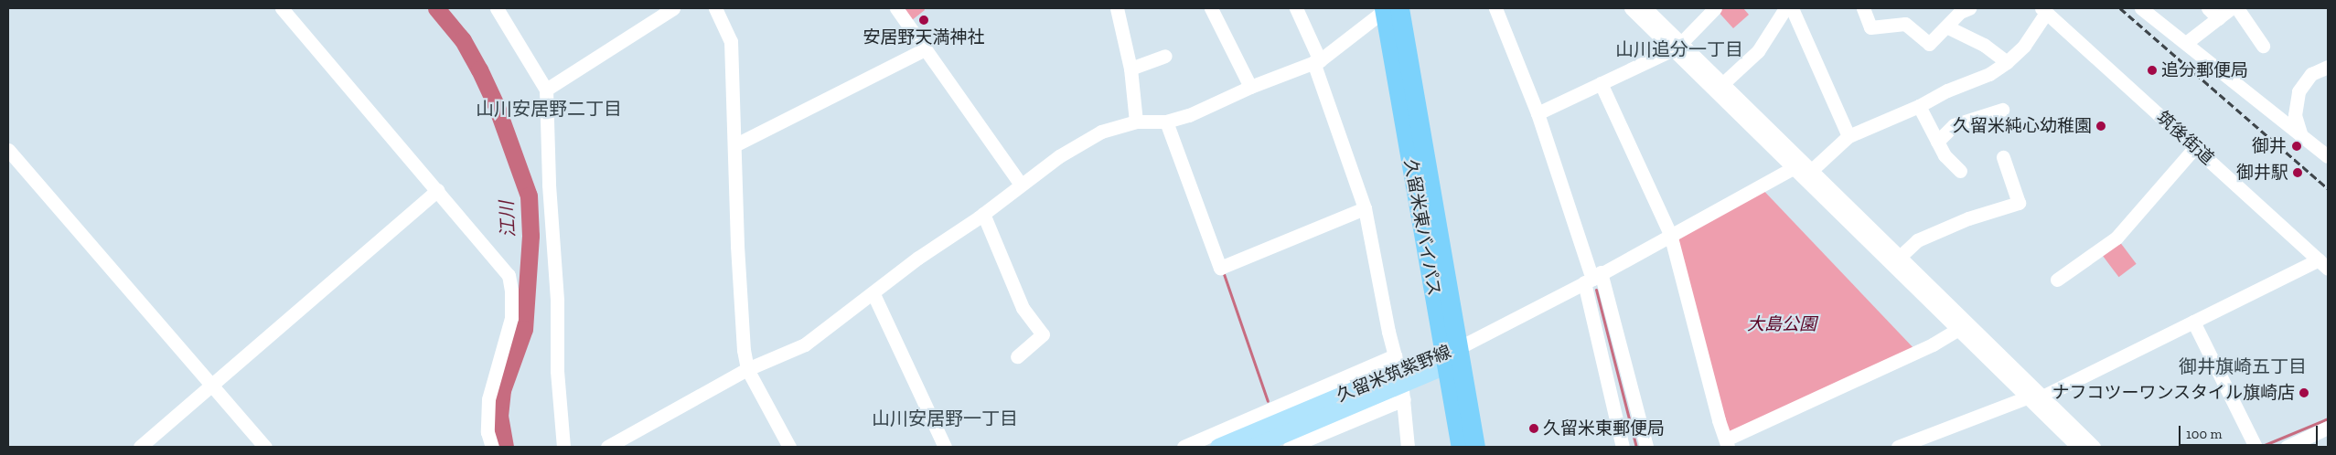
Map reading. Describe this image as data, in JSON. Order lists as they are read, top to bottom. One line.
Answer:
{"streets":{"highway":["久留米東バイパス"],"main road":["久留米筑紫野線"],"street":["筑後街道"]},"crossings":[["久留米東バイパス","久留米筑紫野線"]],"districts":["山川追分一丁目","山川安居野二丁目","御井旗崎五丁目","山川安居野一丁目"],"water":["江川"],"parks":["大島公園"],"places":["安居野天満神社","追分郵便局","久留米純心幼稚園","御井","御井駅","ナフコツーワンスタイル旗崎店","久留米東郵便局"],"scale_bar":"100 m"}
